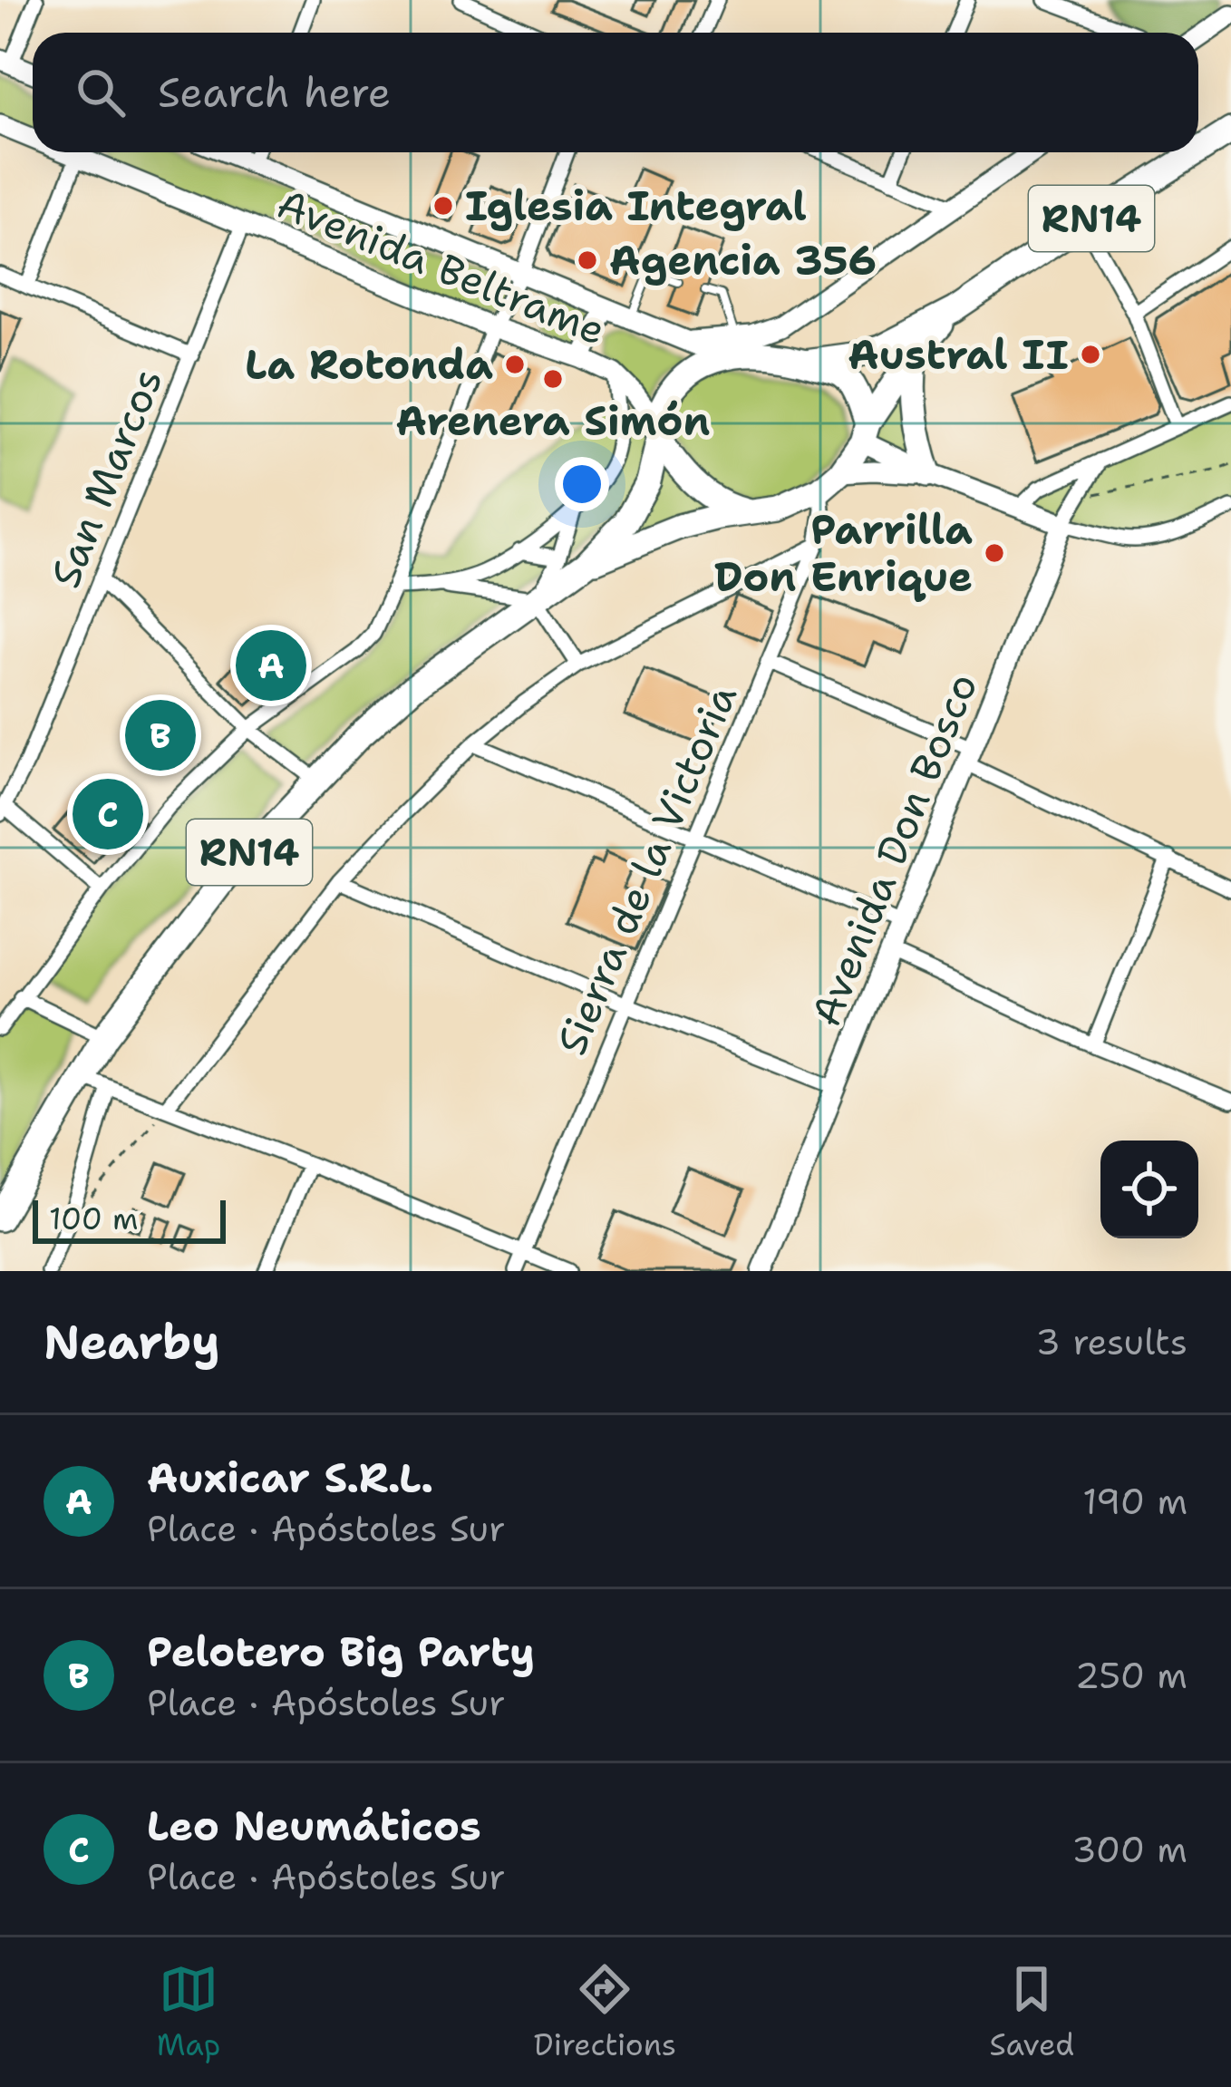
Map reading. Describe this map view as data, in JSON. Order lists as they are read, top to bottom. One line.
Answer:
{"streets":{"highway":["RN14"],"main road":["Avenida Beltrame","Avenida Don Bosco"],"street":["San Marcos","Sierra de la Victoria"]},"crossings":[["RN14","Avenida Beltrame"],["RN14","Sierra de la Victoria"],["Avenida Beltrame","San Marcos"],["Avenida Beltrame","Sierra de la Victoria"]],"places":["Iglesia Integral","Agencia 356","Austral II","La Rotonda","Arenera Simón","Parrilla Don Enrique"],"scale_bar":"100 m","page":{"search":"Search here","pins":["A","B","C"],"scale":"100 m","heading":["Nearby","3 results"],"list":[{"mark":"A","name":"Auxicar S.R.L.","note":"Place · Apóstoles Sur","value":"190 m"},{"mark":"B","name":"Pelotero Big Party","note":"Place · Apóstoles Sur","value":"250 m"},{"mark":"C","name":"Leo Neumáticos","note":"Place · Apóstoles Sur","value":"300 m"}],"nav":["Map","Directions","Saved"]}}
